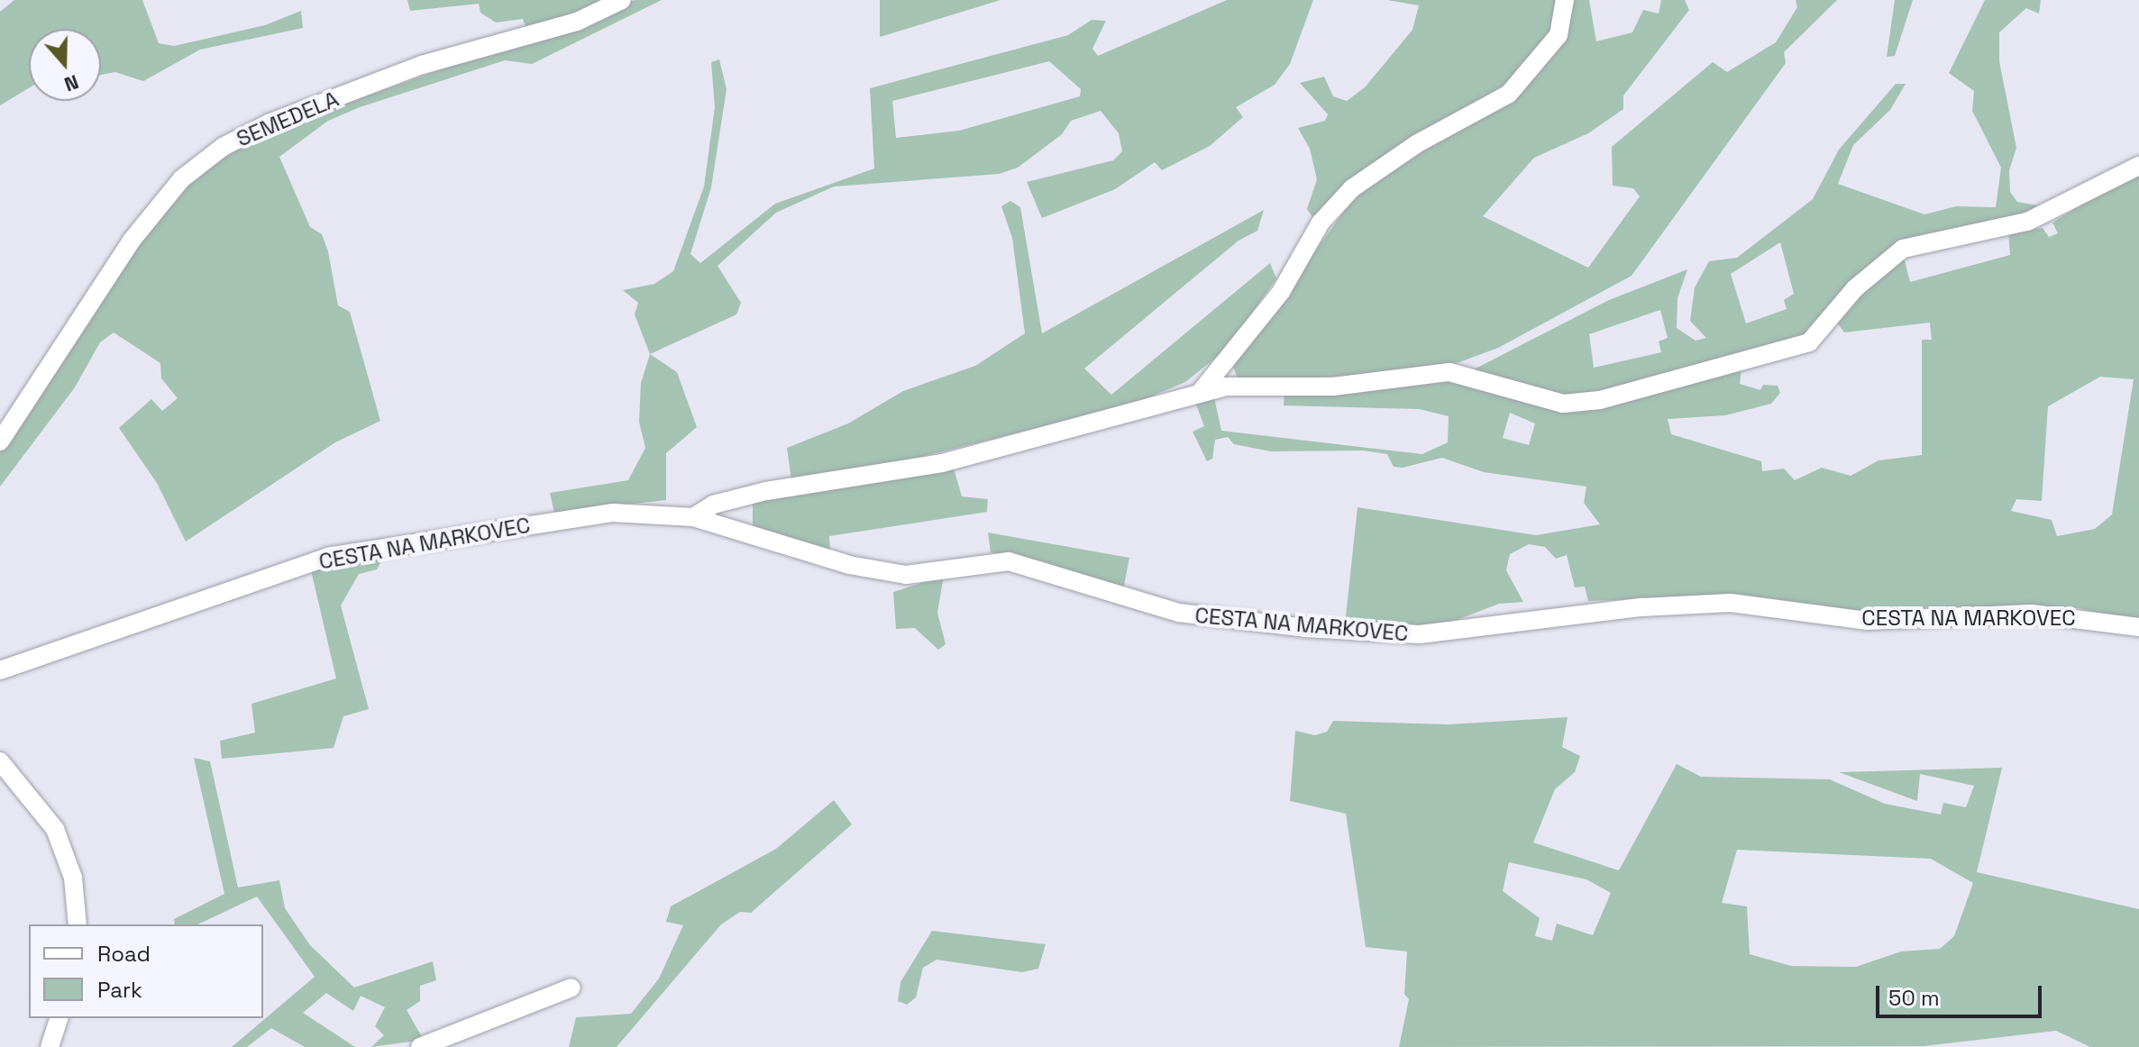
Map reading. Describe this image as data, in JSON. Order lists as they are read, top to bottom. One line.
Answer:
{"streets":{"street":["SEMEDELA","CESTA NA MARKOVEC"]},"legend":["Road","Park"],"scale_bar":"50 m","north":"bottom"}
